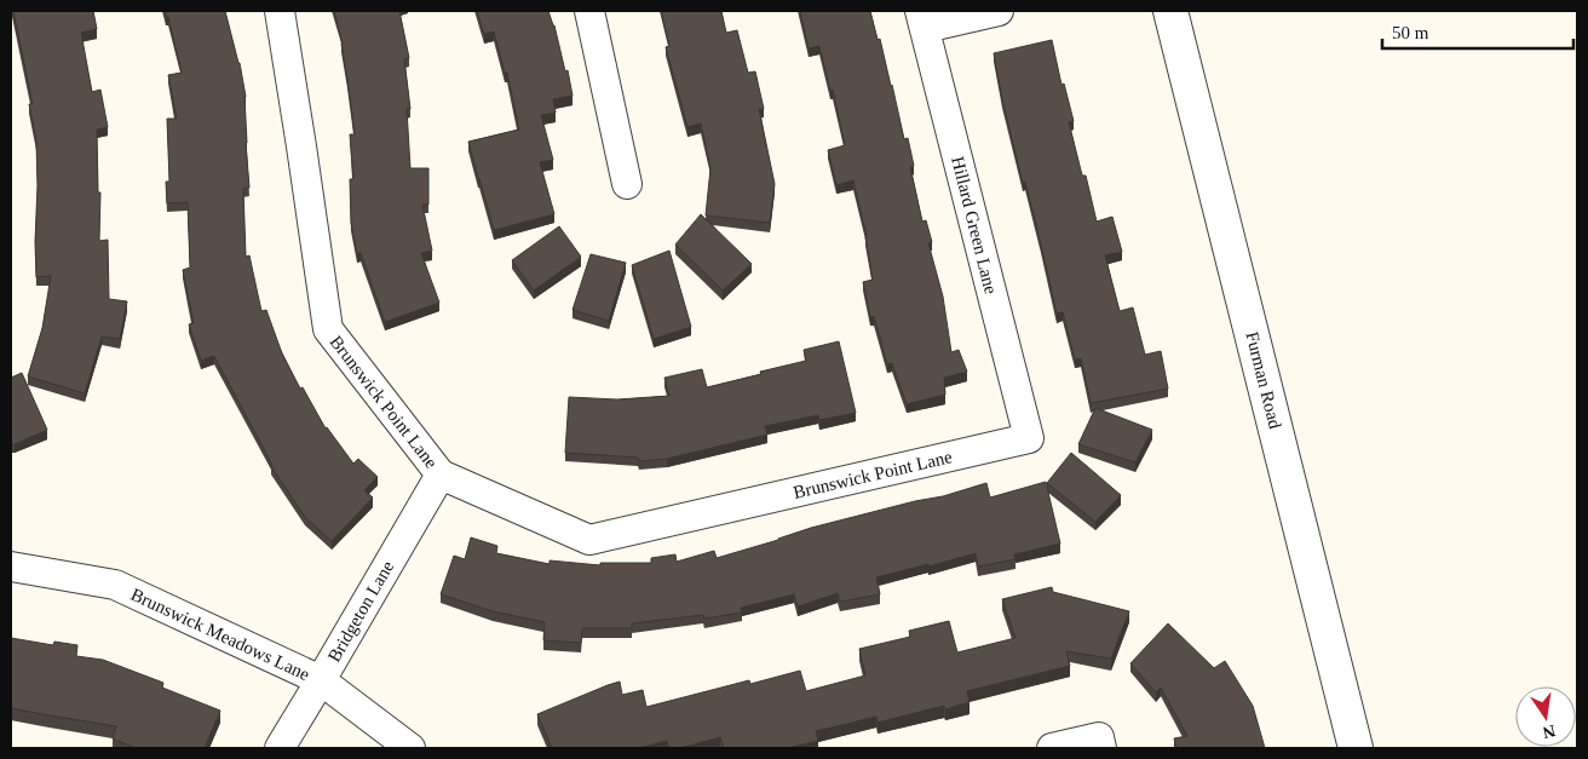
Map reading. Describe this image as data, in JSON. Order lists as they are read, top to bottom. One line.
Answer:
{"streets":{"street":["Hillard Green Lane","Furman Road","Brunswick Point Lane","Bridgeton Lane","Brunswick Meadows Lane"]},"crossings":[["Hillard Green Lane","Brunswick Point Lane"],["Brunswick Point Lane","Bridgeton Lane"],["Bridgeton Lane","Brunswick Meadows Lane"]],"scale_bar":"50 m","north":"bottom"}
